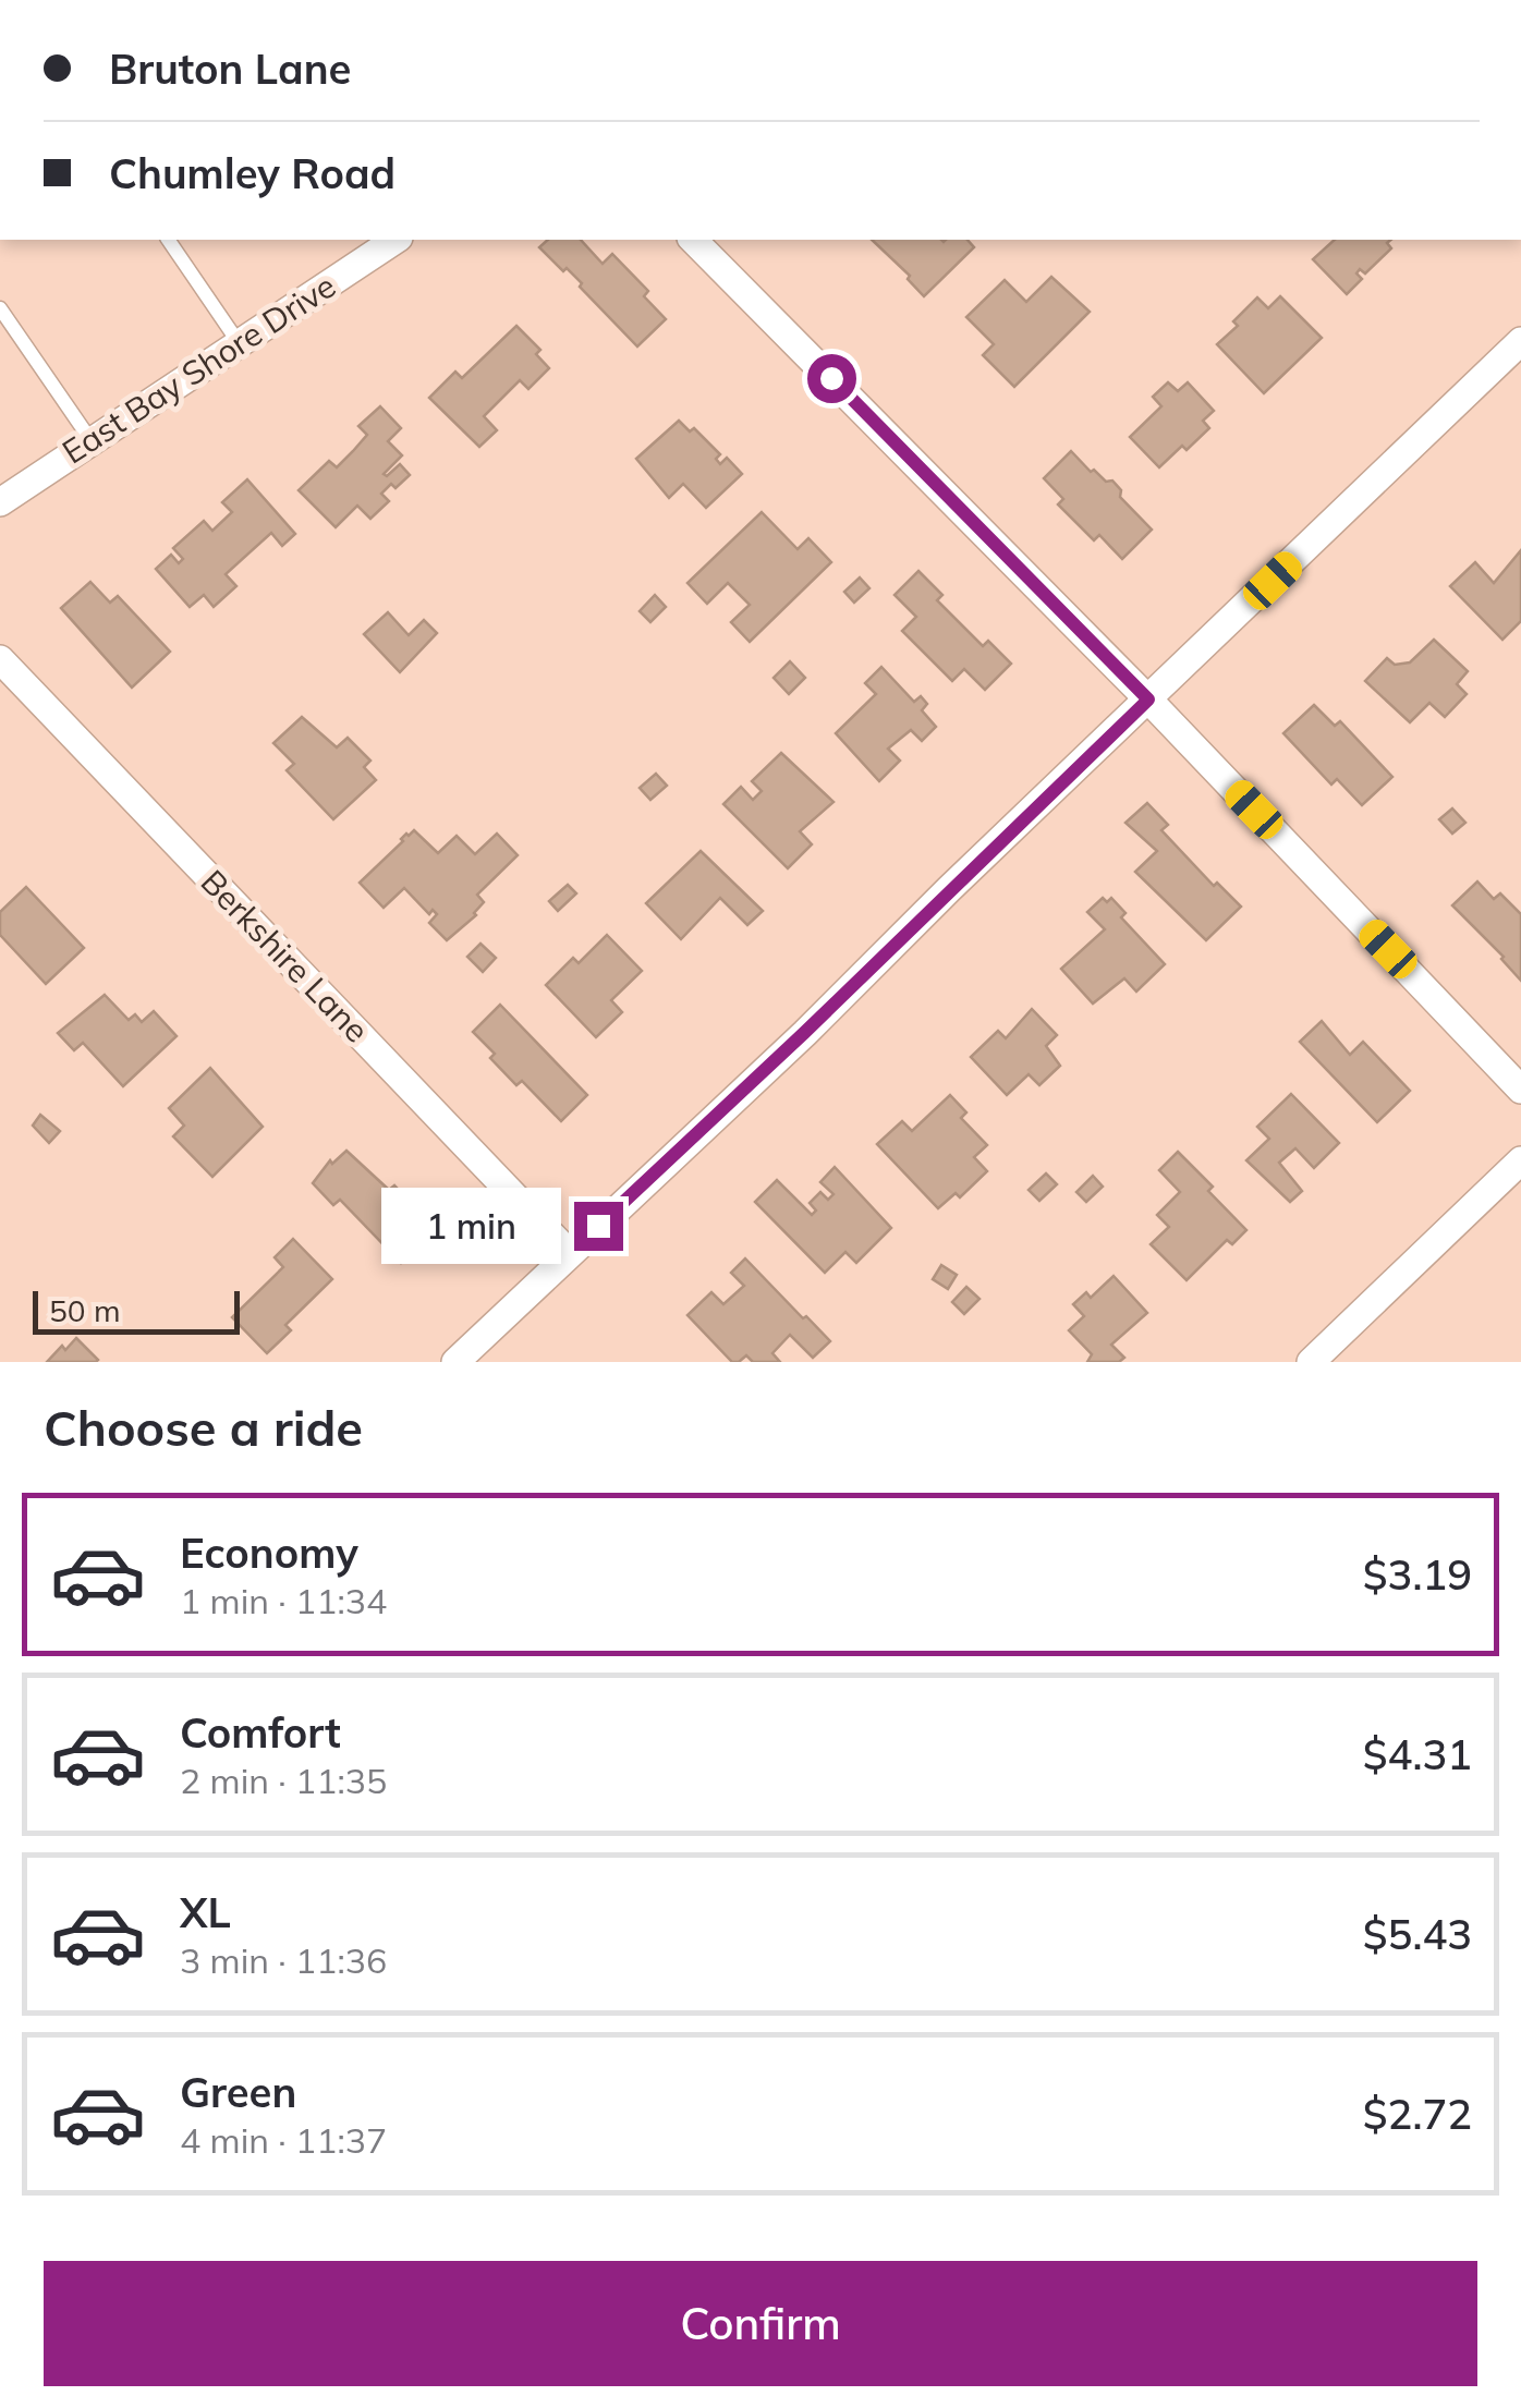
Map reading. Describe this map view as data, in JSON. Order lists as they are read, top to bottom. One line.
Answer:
{"streets":{"street":["East Bay Shore Drive","Berkshire Lane"]},"scale_bar":"50 m","page":{"banner":["Bruton Lane","Chumley Road"],"bubble":"1 min","scale":"50 m","heading":"Choose a ride","list":[{"name":"Economy","note":"1 min · 11:34","value":"$3.19"},{"name":"Comfort","note":"2 min · 11:35","value":"$4.31"},{"name":"XL","note":"3 min · 11:36","value":"$5.43"},{"name":"Green","note":"4 min · 11:37","value":"$2.72"}],"buttons":"Confirm"}}
